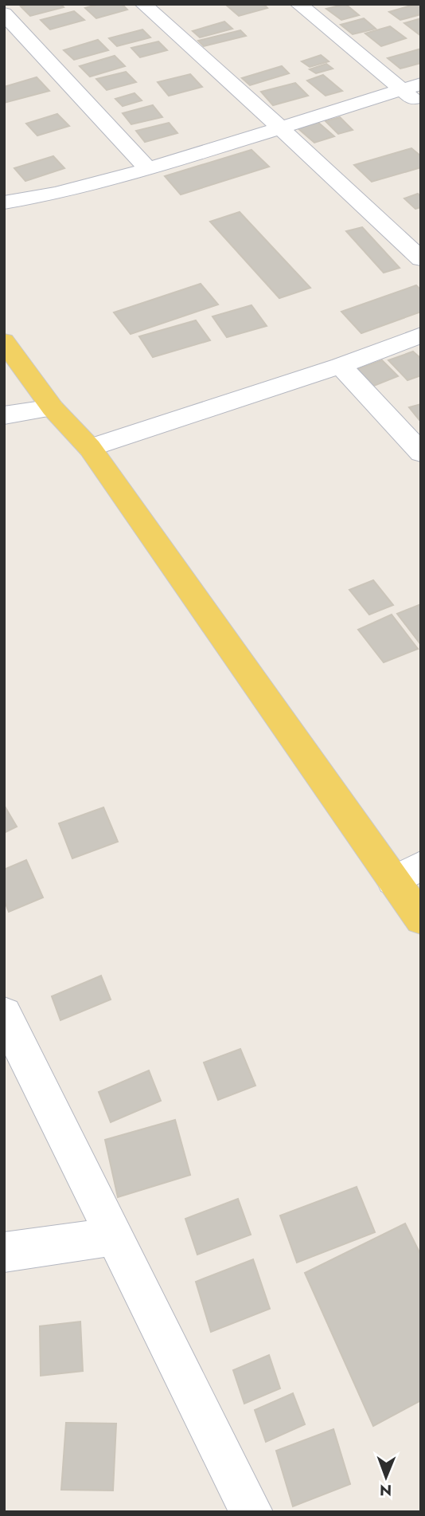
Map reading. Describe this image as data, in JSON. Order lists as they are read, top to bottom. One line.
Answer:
{"north":"bottom"}
